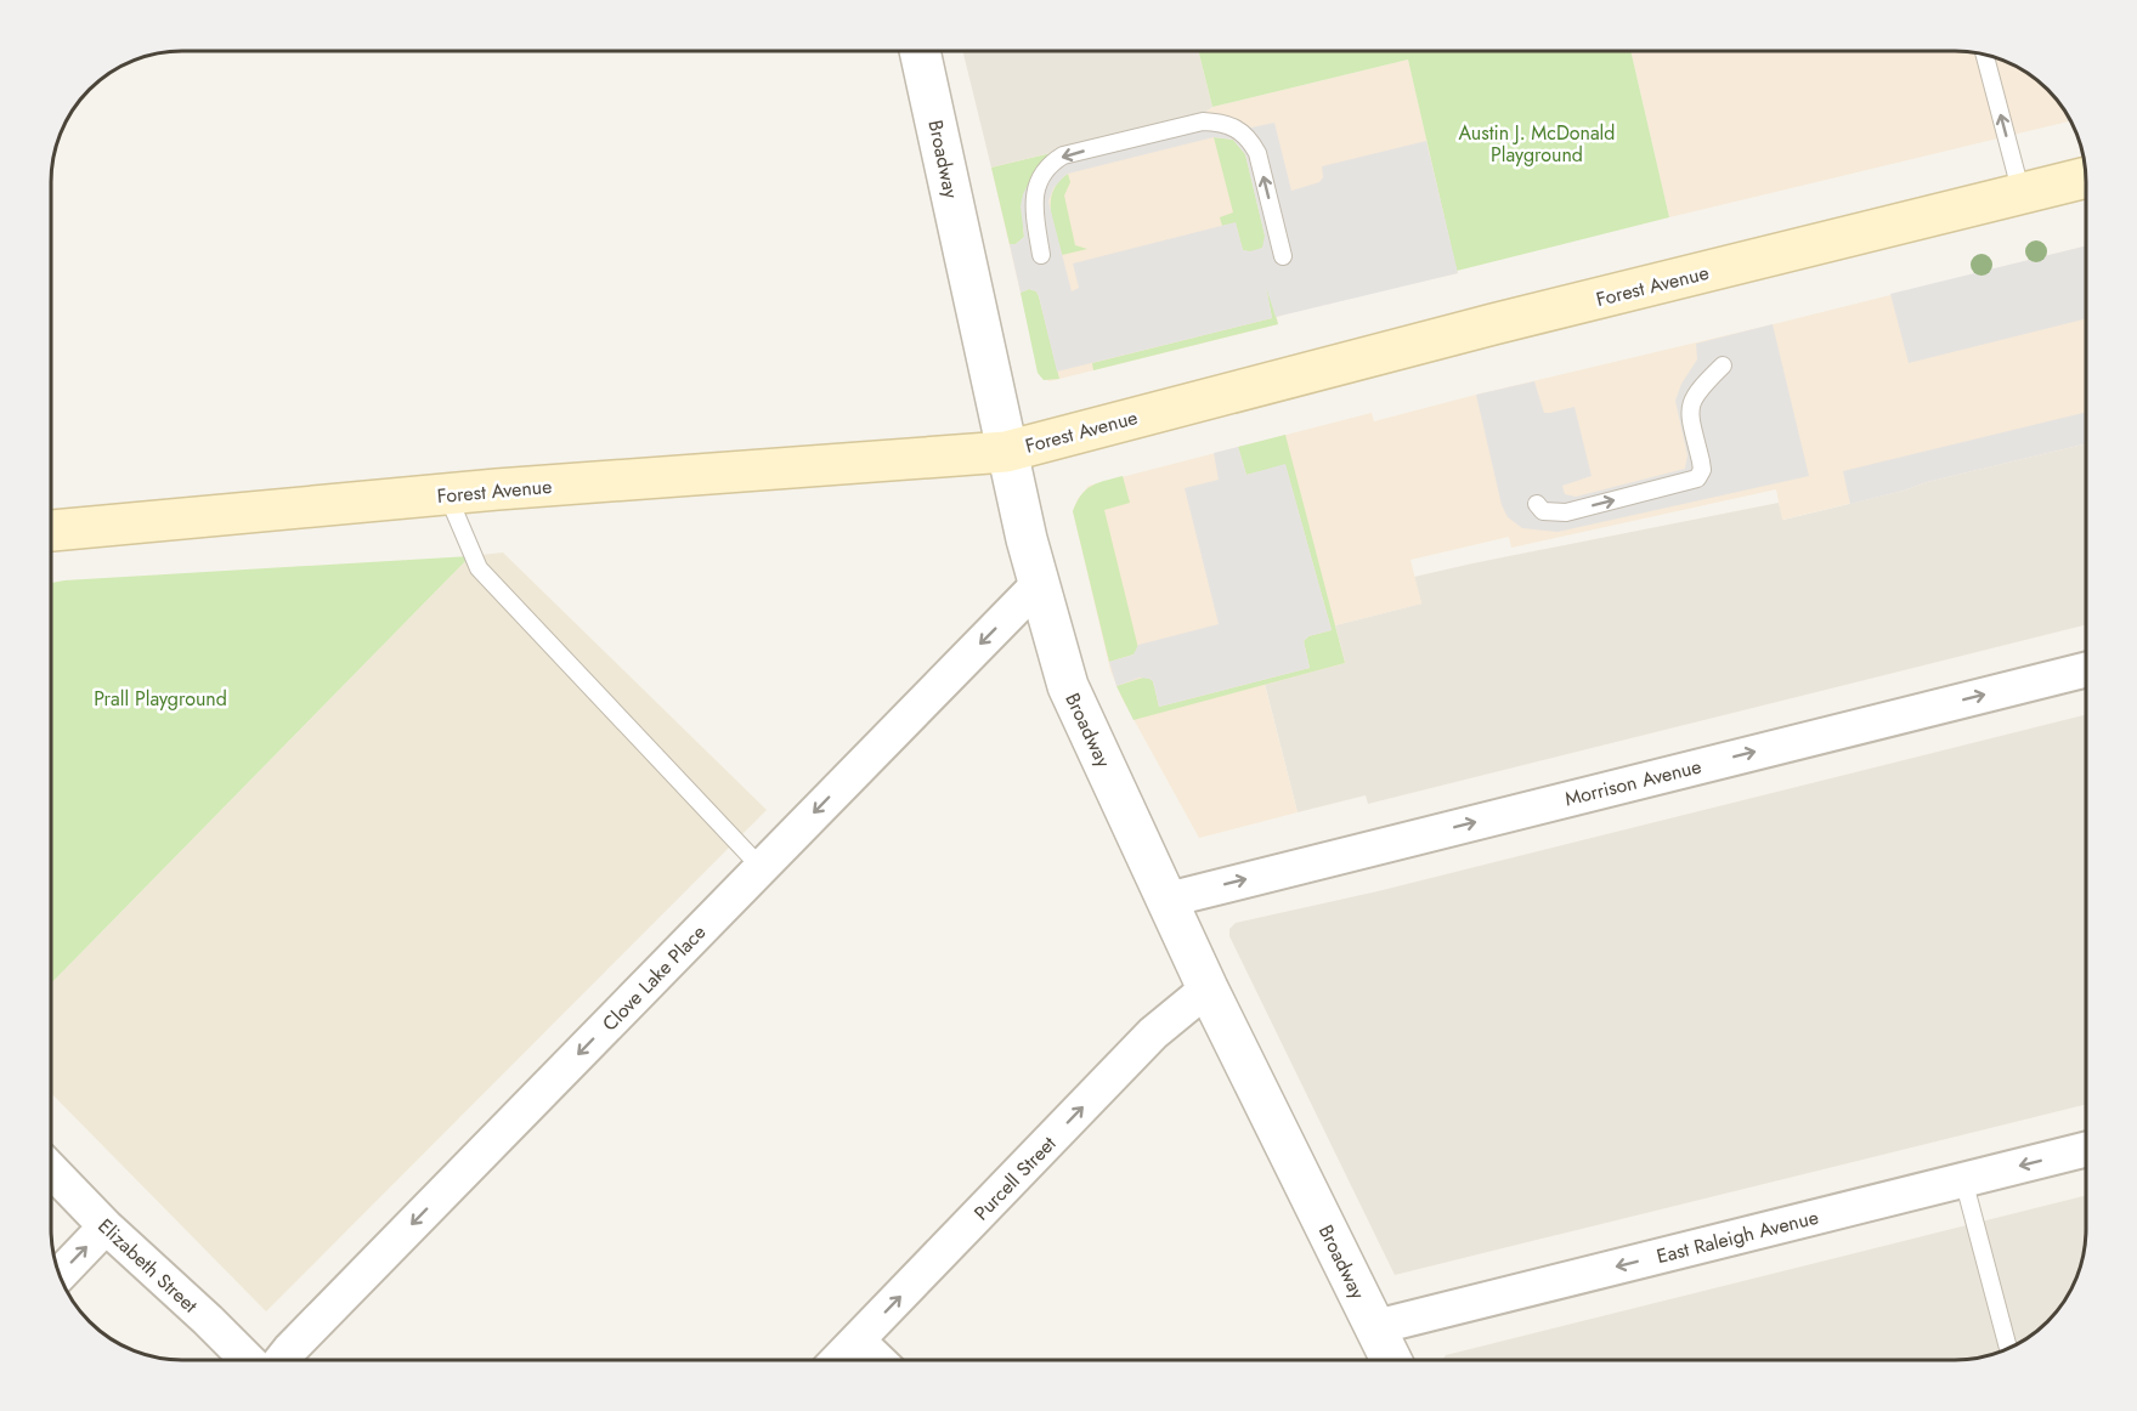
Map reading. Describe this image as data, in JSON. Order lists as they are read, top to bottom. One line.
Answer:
{"streets":{"main road":["Forest Avenue"],"street":["Broadway","Morrison Avenue","Clove Lake Place","Purcell Street","East Raleigh Avenue","Elizabeth Street"]},"crossings":[["Broadway","Forest Avenue"],["Broadway","Morrison Avenue"],["Broadway","Clove Lake Place"],["Broadway","Purcell Street"],["Broadway","East Raleigh Avenue"]],"one_way":["Morrison Avenue","Clove Lake Place","Purcell Street","East Raleigh Avenue"],"parks":["Austin J. McDonald Playground","Prall Playground"]}
